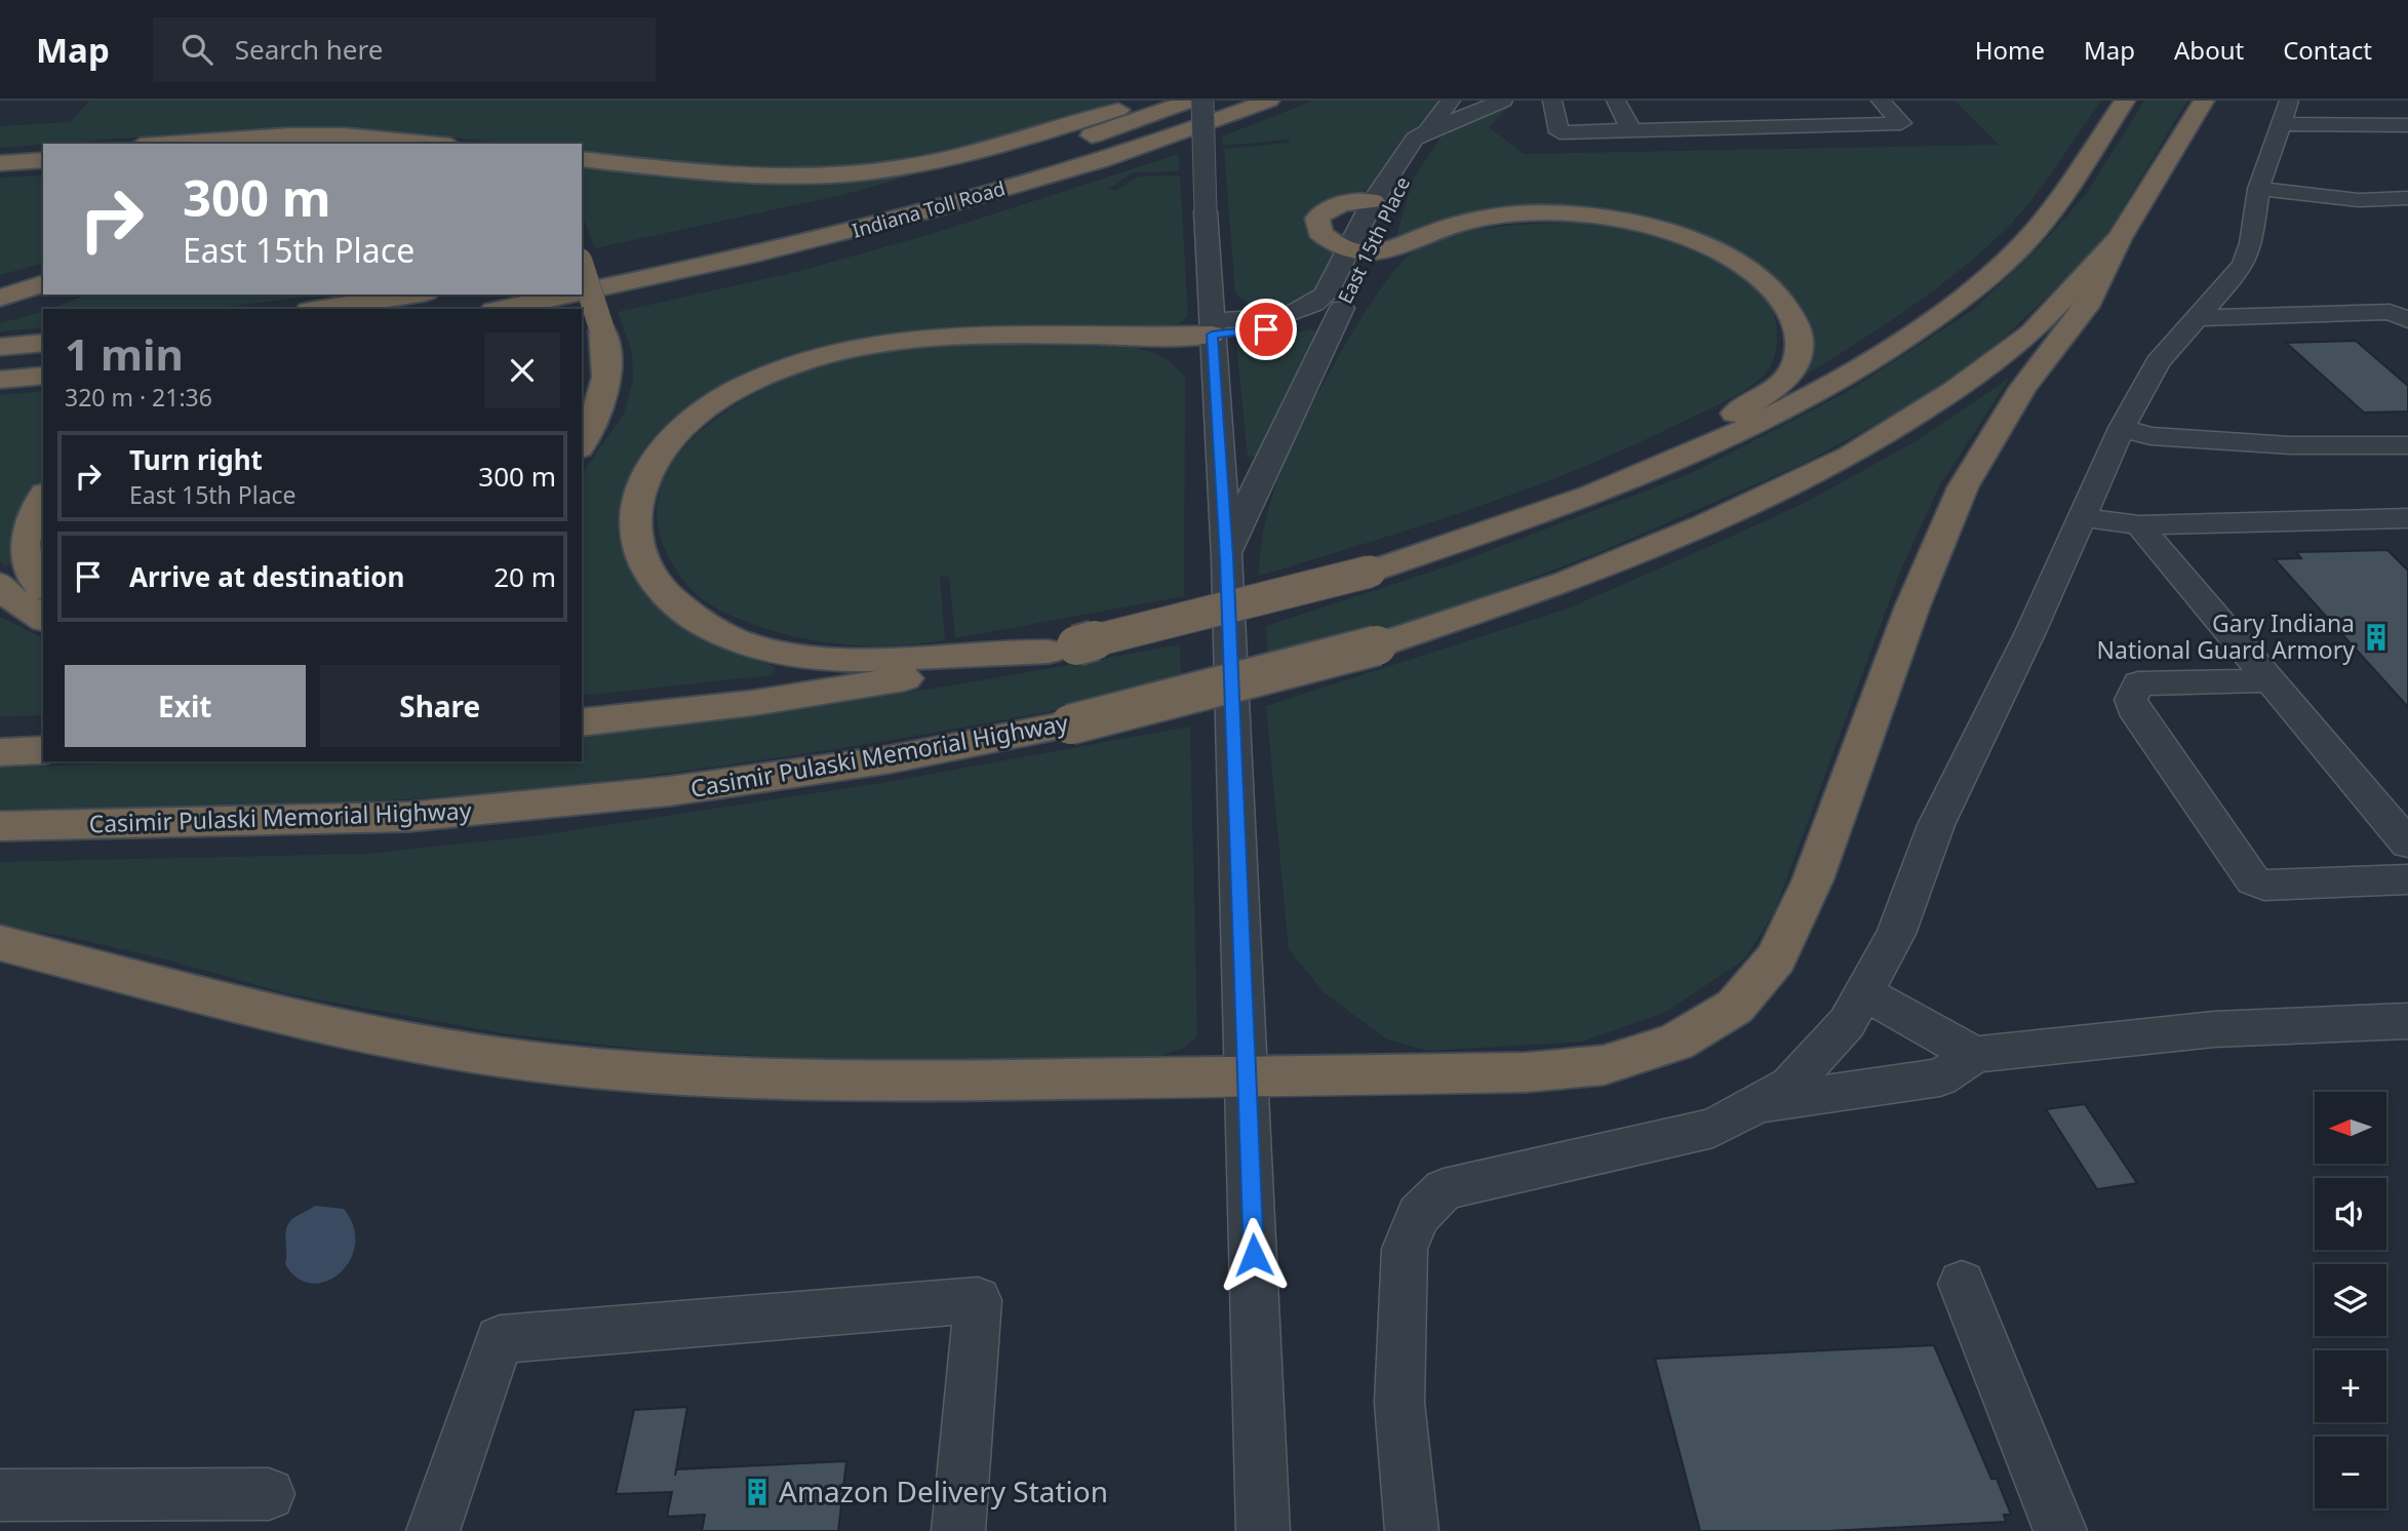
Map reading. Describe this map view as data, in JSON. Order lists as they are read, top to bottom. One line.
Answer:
{"streets":{"highway":["Indiana Toll Road","Casimir Pulaski Memorial Highway"],"street":["East 15th Place"]},"places":{"building":["Gary Indiana National Guard Armory","Amazon Delivery Station"]},"north":"left","page":{"header":"Map","search":"Search here","nav":["Home","Map","About","Contact"],"turn":["300 m","East 15th Place"],"heading":["1 min","320 m · 21:36"],"list":[{"name":"Turn right","note":"East 15th Place","value":"300 m"},{"name":"Arrive at destination","value":"20 m"}],"buttons":["Exit","Share"],"map_buttons":["+","−"]}}
